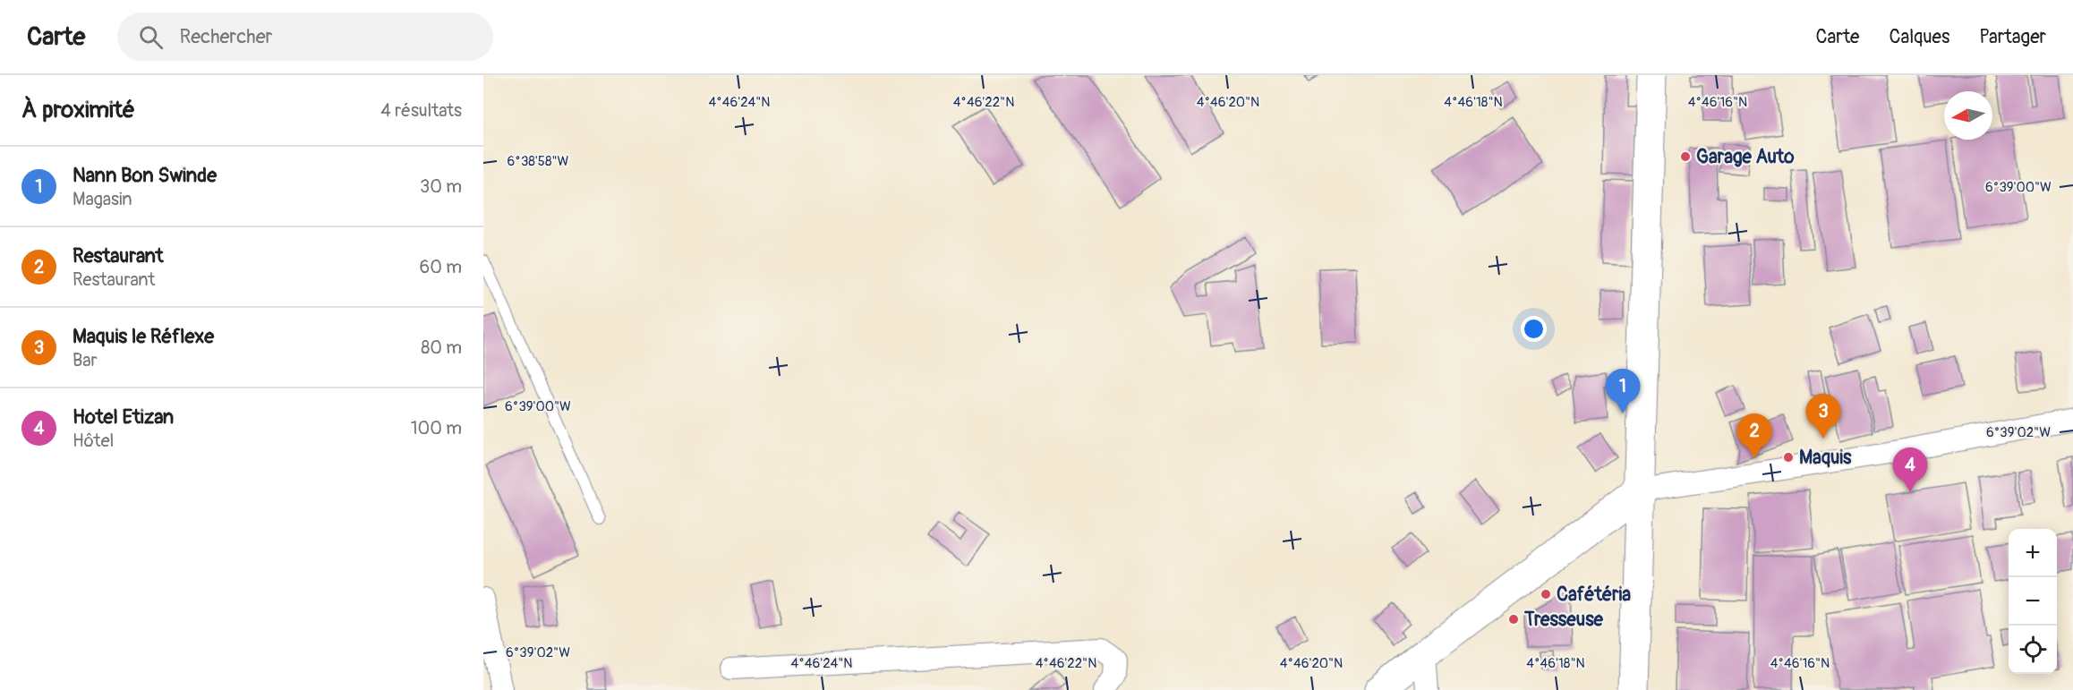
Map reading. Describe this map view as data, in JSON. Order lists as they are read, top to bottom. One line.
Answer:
{"places":["Garage Auto","Maquis","Cafétéria","Tresseuse"],"north":"left","page":{"header":"Carte","search":"Rechercher","nav":["Carte","Calques","Partager"],"heading":["À proximité","4 résultats"],"list":[{"mark":"1","name":"Nann Bon Swinde","note":"Magasin","value":"30 m"},{"mark":"2","name":"Restaurant","note":"Restaurant","value":"60 m"},{"mark":"3","name":"Maquis le Réflexe","note":"Bar","value":"80 m"},{"mark":"4","name":"Hotel Etizan","note":"Hôtel","value":"100 m"}],"pins":["1","3","2","4"],"map_buttons":["+","−"]},"coordinates":["4°46'24\"N","4°46'22\"N","4°46'20\"N","4°46'18\"N","4°46'16\"N","6°38'58\"W","6°39'00\"W","6°39'02\"W"]}
